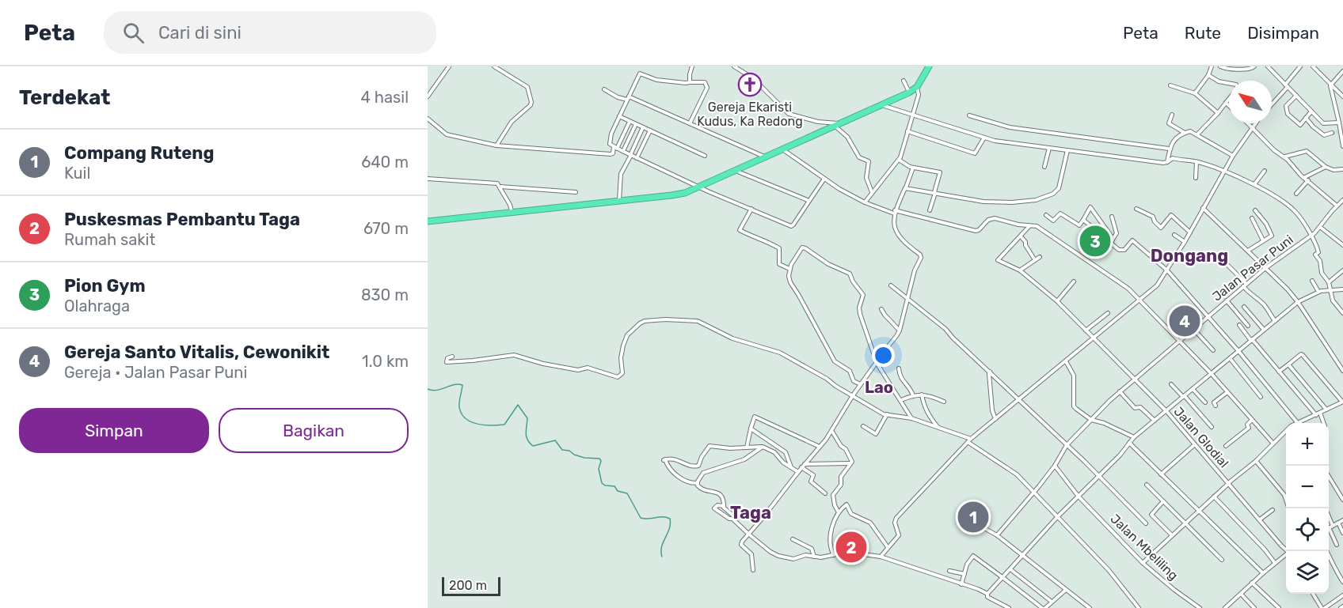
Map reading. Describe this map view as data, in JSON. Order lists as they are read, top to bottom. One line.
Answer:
{"streets":{"street":["Jalan Pasar Puni","Jalan Glodial","Jalan Mbeliling"]},"crossings":[["Jalan Pasar Puni","Jalan Glodial"],["Jalan Pasar Puni","Jalan Mbeliling"]],"districts":["Dongang","Lao","Taga"],"places":{"church":["Gereja Ekaristi Kudus, Ka Redong"]},"scale_bar":"200 m","north":"top left","page":{"header":"Peta","search":"Cari di sini","nav":["Peta","Rute","Disimpan"],"heading":["Terdekat","4 hasil"],"list":[{"mark":"1","name":"Compang Ruteng","note":"Kuil","value":"640 m"},{"mark":"2","name":"Puskesmas Pembantu Taga","note":"Rumah sakit","value":"670 m"},{"mark":"3","name":"Pion Gym","note":"Olahraga","value":"830 m"},{"mark":"4","name":"Gereja Santo Vitalis, Cewonikit","note":"Gereja · Jalan Pasar Puni","value":"1.0 km"}],"pins":["3","4","1","2"],"buttons":["Simpan","Bagikan"],"map_buttons":["+","−"],"scale":"200 m"}}
